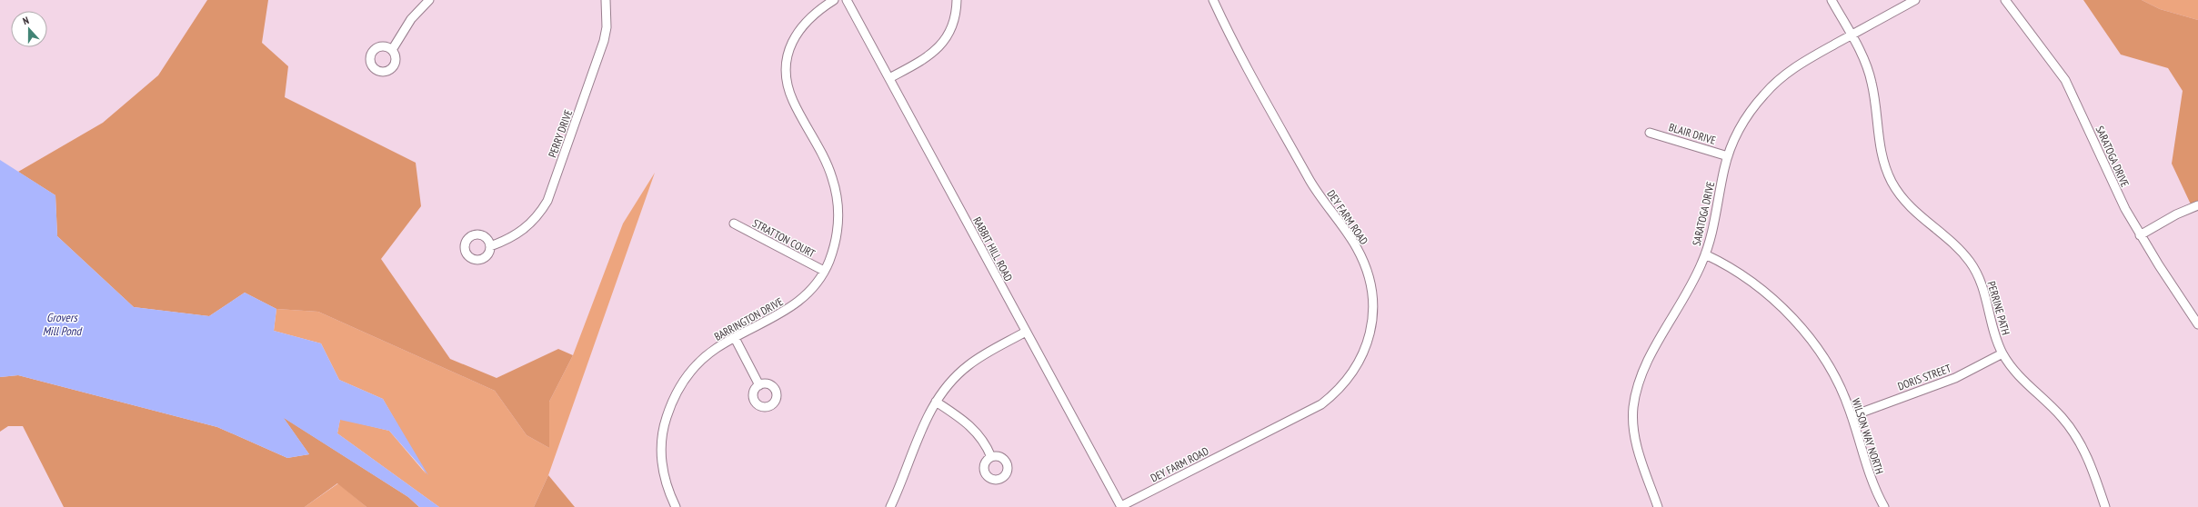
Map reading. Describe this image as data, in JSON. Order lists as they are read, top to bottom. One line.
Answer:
{"streets":{"street":["PERRY DRIVE","BLAIR DRIVE","SARATOGA DRIVE","DEY FARM ROAD","STRATTON COURT","RABBIT HILL ROAD","PERRINE PATH","BARRINGTON DRIVE","DORIS STREET","WILSON WAY NORTH"]},"crossings":[["BLAIR DRIVE","SARATOGA DRIVE"],["SARATOGA DRIVE","PERRINE PATH"],["SARATOGA DRIVE","WILSON WAY NORTH"],["DEY FARM ROAD","RABBIT HILL ROAD"],["STRATTON COURT","BARRINGTON DRIVE"],["PERRINE PATH","DORIS STREET"],["DORIS STREET","WILSON WAY NORTH"]],"water":["Grovers Mill Pond"],"north":"top"}
